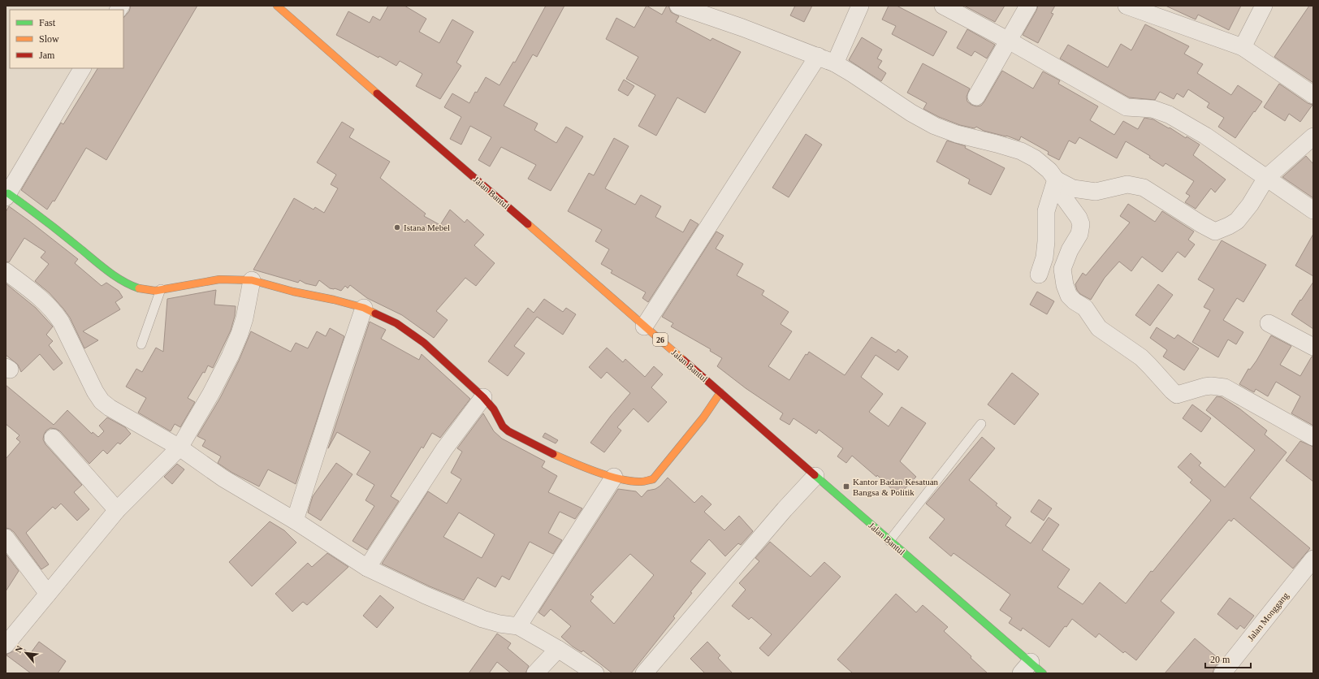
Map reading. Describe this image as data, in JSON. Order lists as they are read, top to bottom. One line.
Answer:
{"streets":{"main road":["Jalan Bantul","26"],"street":["Jalan Monggang"]},"places":{"other":["Istana Mebel"],"transit":["Kantor Badan Kesatuan Bangsa & Politik"]},"legend":["Fast","Slow","Jam"],"scale_bar":"20 m","north":"top left"}
